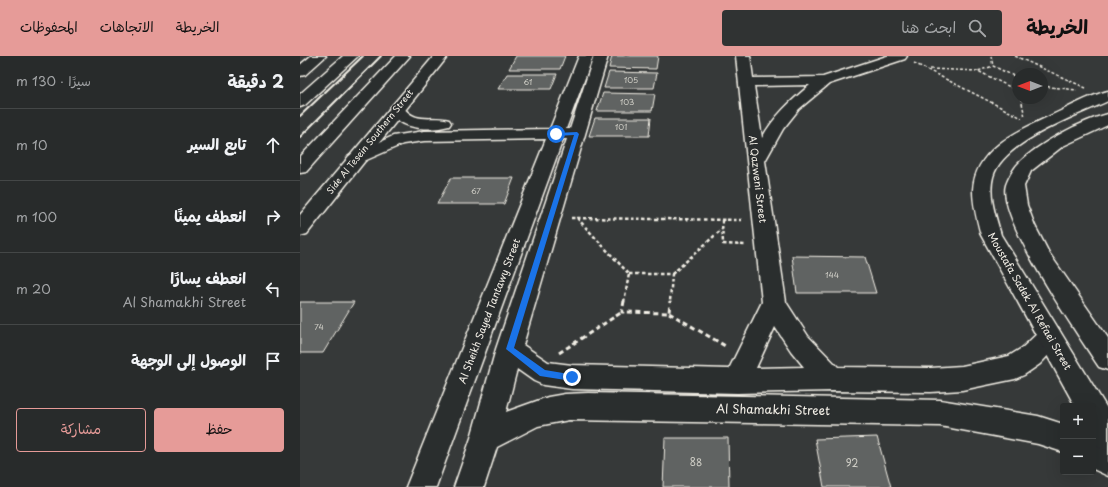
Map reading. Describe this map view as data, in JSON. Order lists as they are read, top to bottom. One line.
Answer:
{"streets":{"main road":["Side Al Tesein Southern Street","Al Qazweni Street","Moustafa Sadek Al Refaei Street","Al Sheikh Sayed Tantawy Street","Al Shamakhi Street"]},"crossings":[["Al Sheikh Sayed Tantawy Street","Al Shamakhi Street"]],"house_numbers":["105","61","103","101","67","144","74","88","92"],"north":"left","page":{"header":"الخريطة","search":"ابحث هنا","nav":["الخريطة","الاتجاهات","المحفوظات"],"heading":["2 دقيقة","سيرًا · 130 m"],"list":[["تابع السير","10 m"],["انعطف يمينًا","100 m"],["انعطف يسارًا","Al Shamakhi Street","20 m"],"الوصول إلى الوجهة"],"buttons":["حفظ","مشاركة"],"map_buttons":["+","−"]}}
